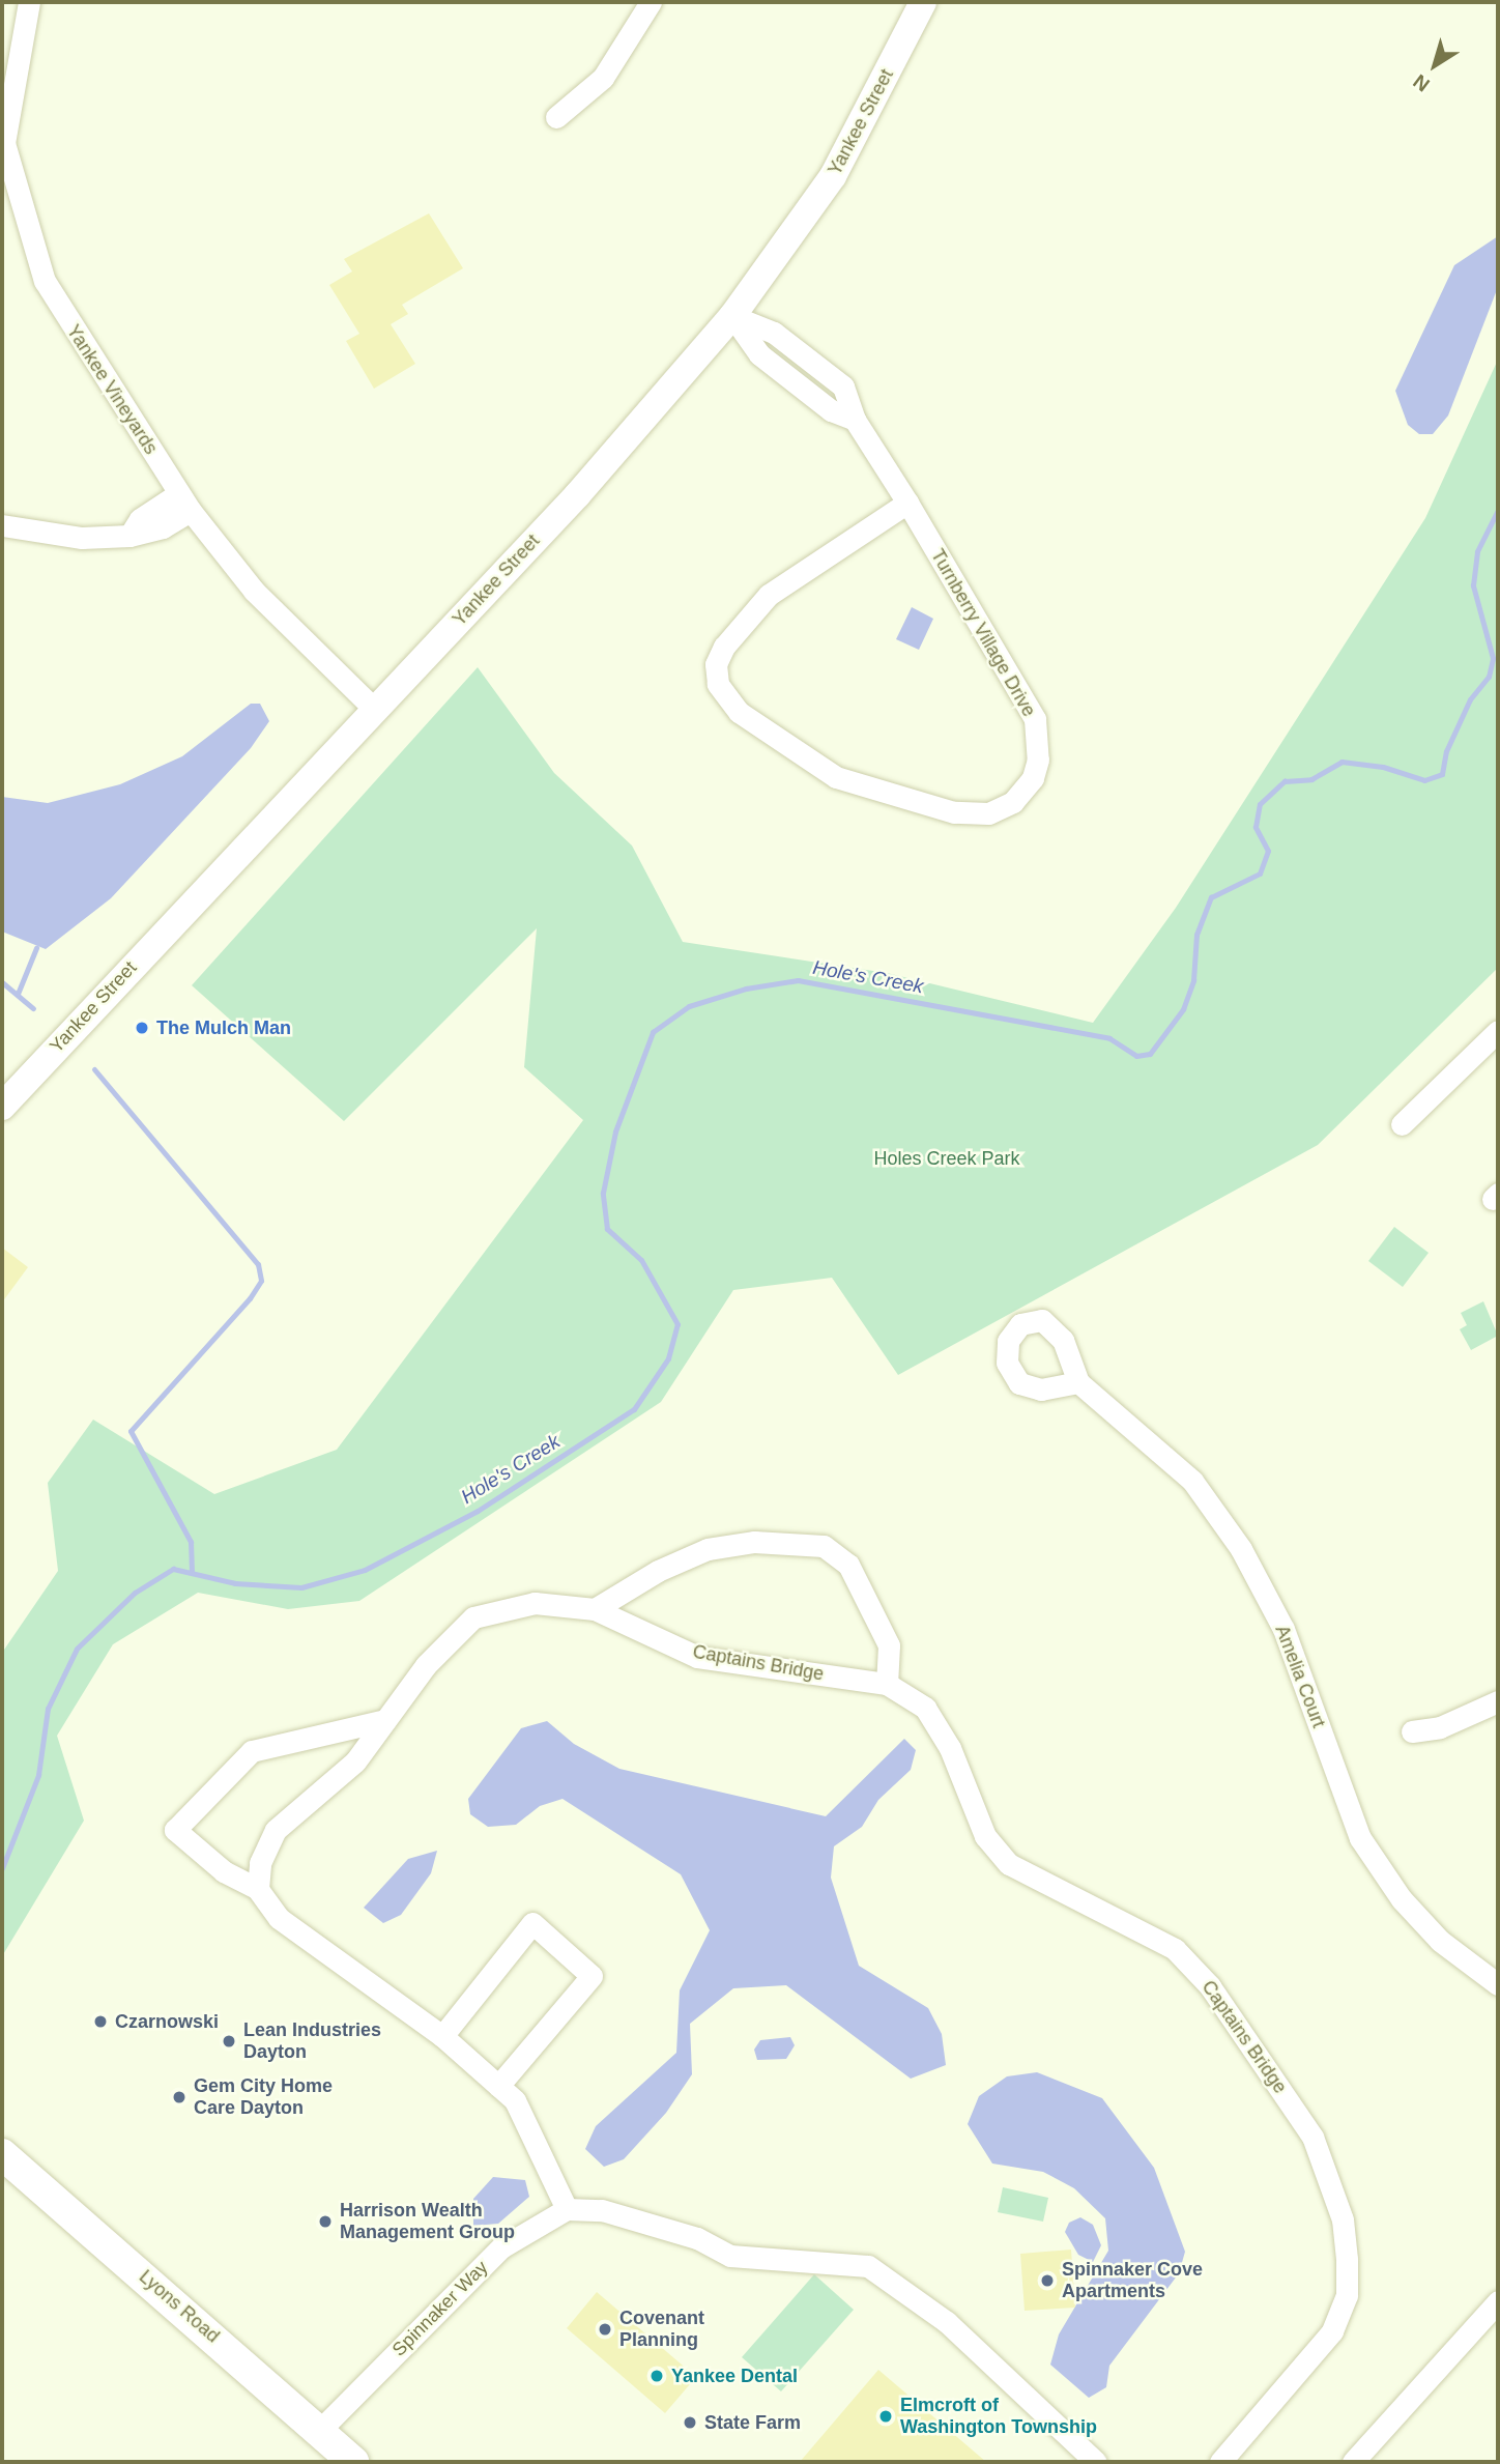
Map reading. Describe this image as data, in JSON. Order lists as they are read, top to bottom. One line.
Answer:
{"streets":{"main road":["Lyons Road"],"street":["Yankee Street","Yankee Vineyards","Turnberry Village Drive","Captains Bridge","Amelia Court","Spinnaker Way"]},"crossings":[["Yankee Street","Yankee Vineyards"],["Yankee Street","Turnberry Village Drive"],["Lyons Road","Spinnaker Way"]],"water":["Hole's Creek"],"parks":["Holes Creek Park"],"places":["The Mulch Man","Czarnowski","Lean Industries Dayton","Gem City Home Care Dayton","Harrison Wealth Management Group","Spinnaker Cove Apartments","Covenant Planning","Yankee Dental","Elmcroft of Washington Township","State Farm"],"north":"bottom left"}
